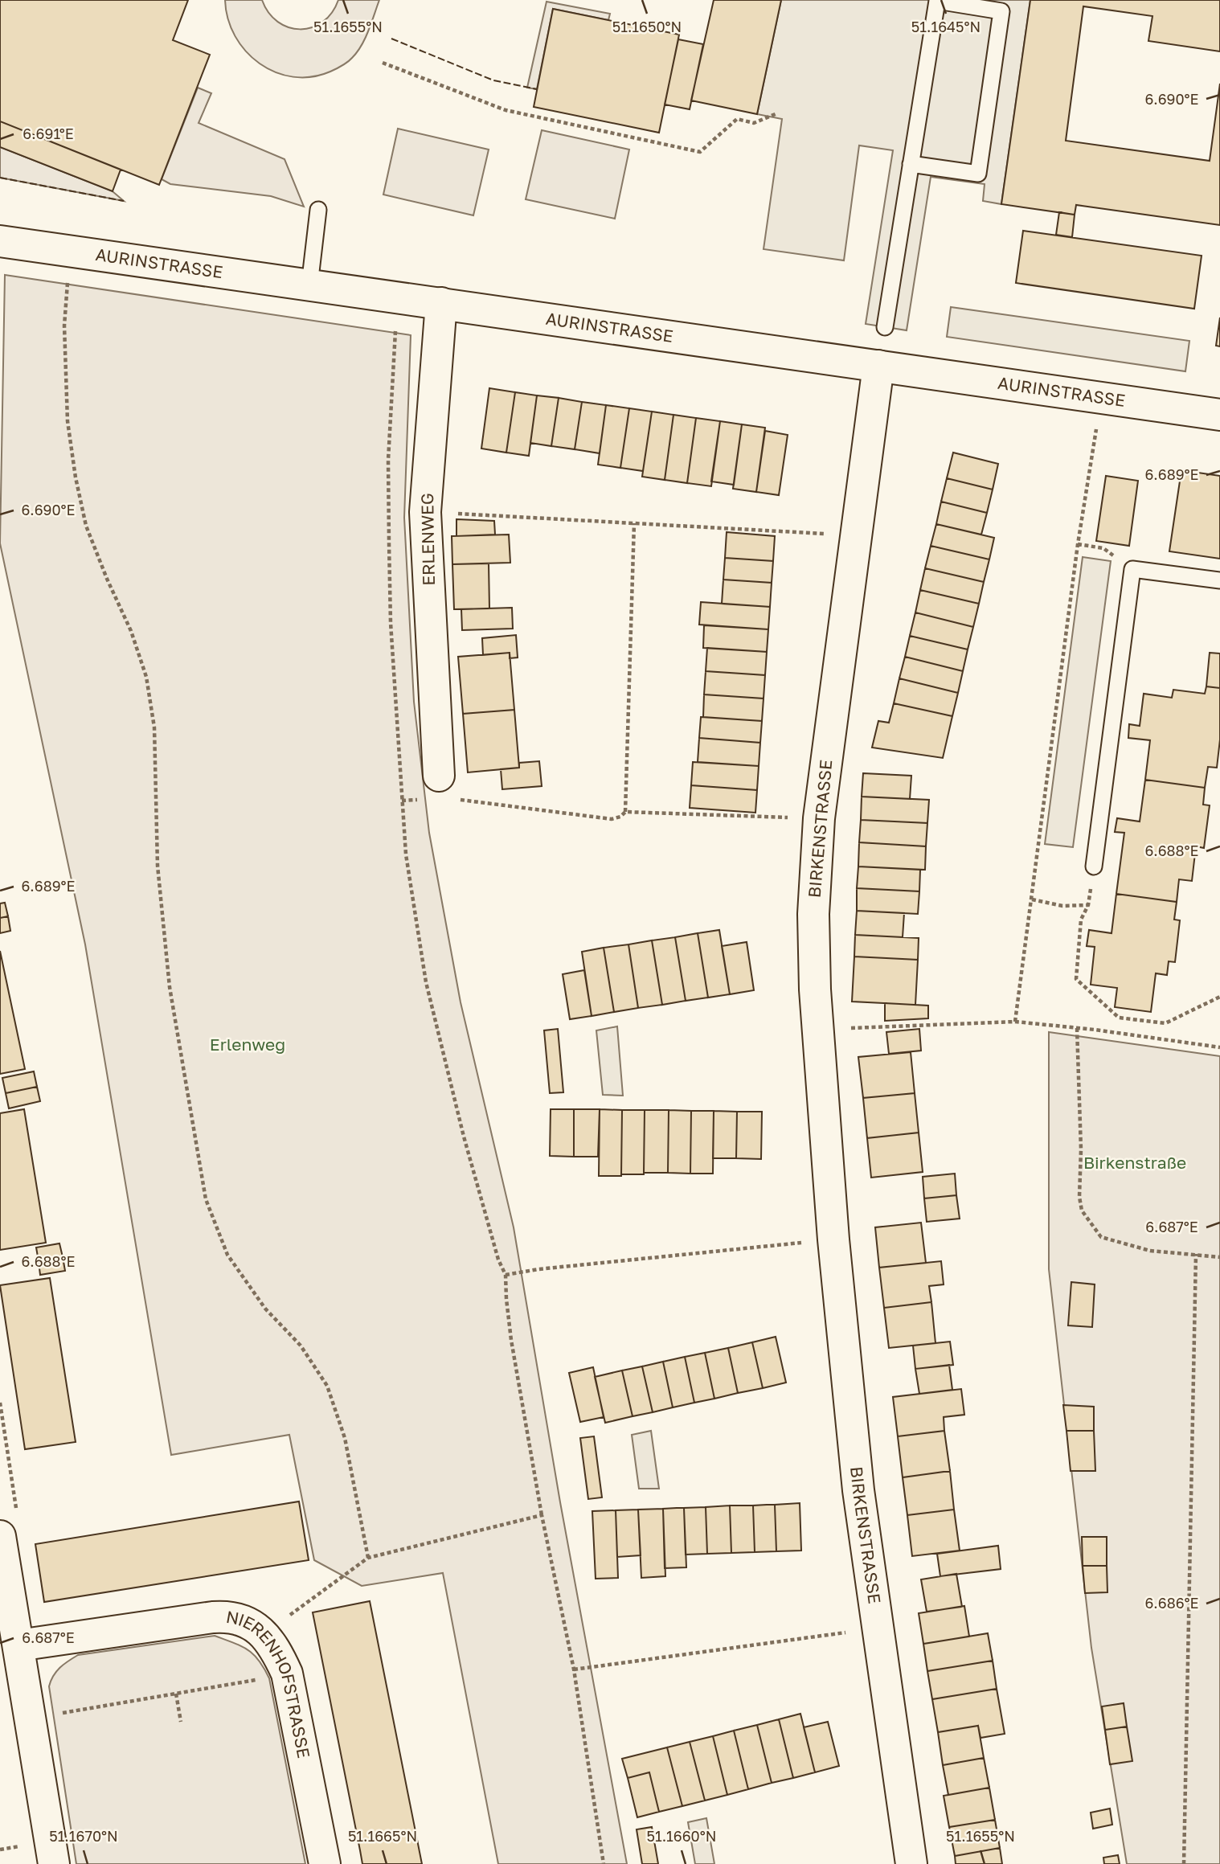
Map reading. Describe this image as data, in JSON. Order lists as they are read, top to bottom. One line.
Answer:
{"streets":{"street":["AURINSTRASSE","ERLENWEG","BIRKENSTRASSE","NIERENHOFSTRASSE"]},"crossings":[["AURINSTRASSE","ERLENWEG"],["AURINSTRASSE","BIRKENSTRASSE"]],"parks":["Erlenweg","Birkenstraße"],"coordinates":["51.1655°N","51.1650°N","51.1645°N","6.690°E","6.691°E","6.689°E","6.688°E","6.687°E","6.686°E","51.1670°N","51.1665°N","51.1660°N"]}
